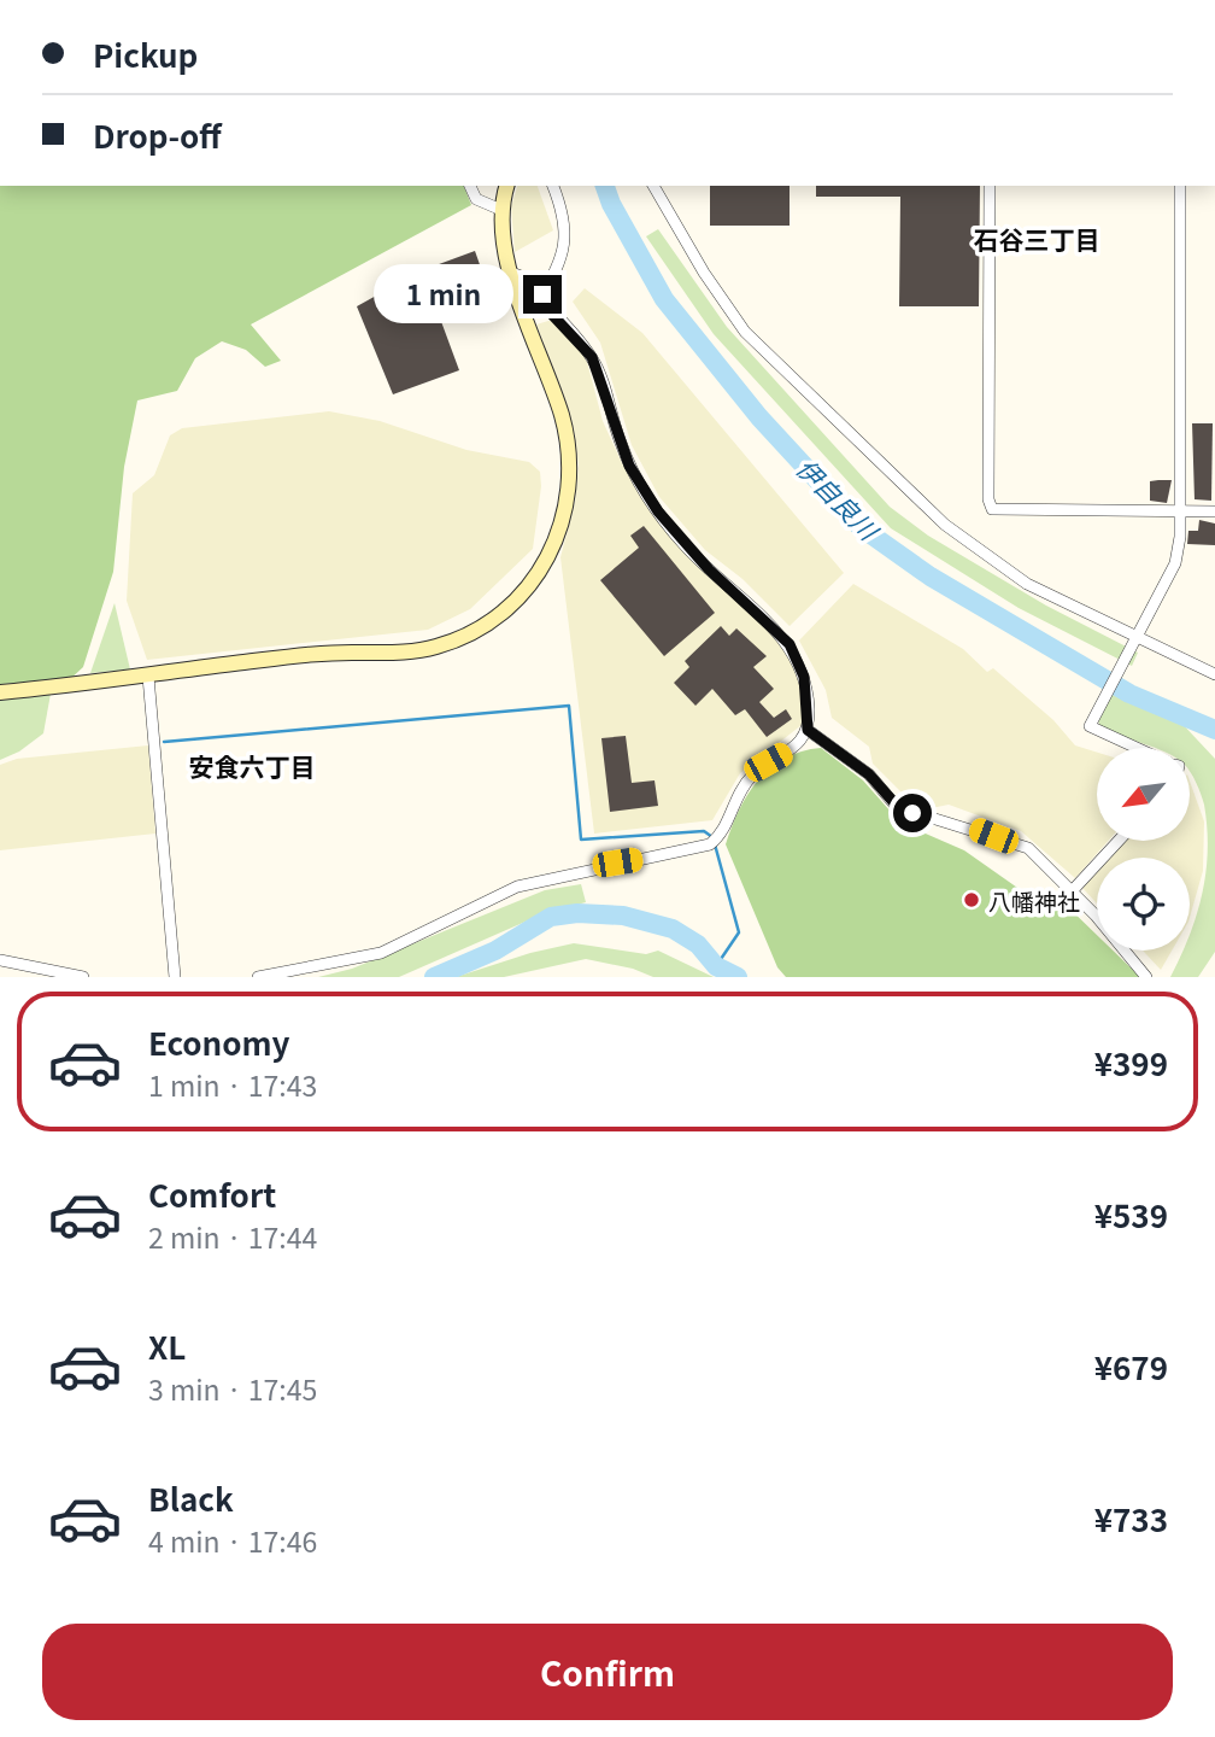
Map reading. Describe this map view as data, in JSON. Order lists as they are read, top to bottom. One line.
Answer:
{"districts":["石谷三丁目","安食六丁目"],"water":["伊自良川"],"places":["八幡神社"],"north":"bottom left","page":{"banner":["Pickup","Drop-off"],"bubble":"1 min","list":[{"name":"Economy","note":"1 min · 17:43","value":"¥399"},{"name":"Comfort","note":"2 min · 17:44","value":"¥539"},{"name":"XL","note":"3 min · 17:45","value":"¥679"},{"name":"Black","note":"4 min · 17:46","value":"¥733"}],"buttons":"Confirm"}}
